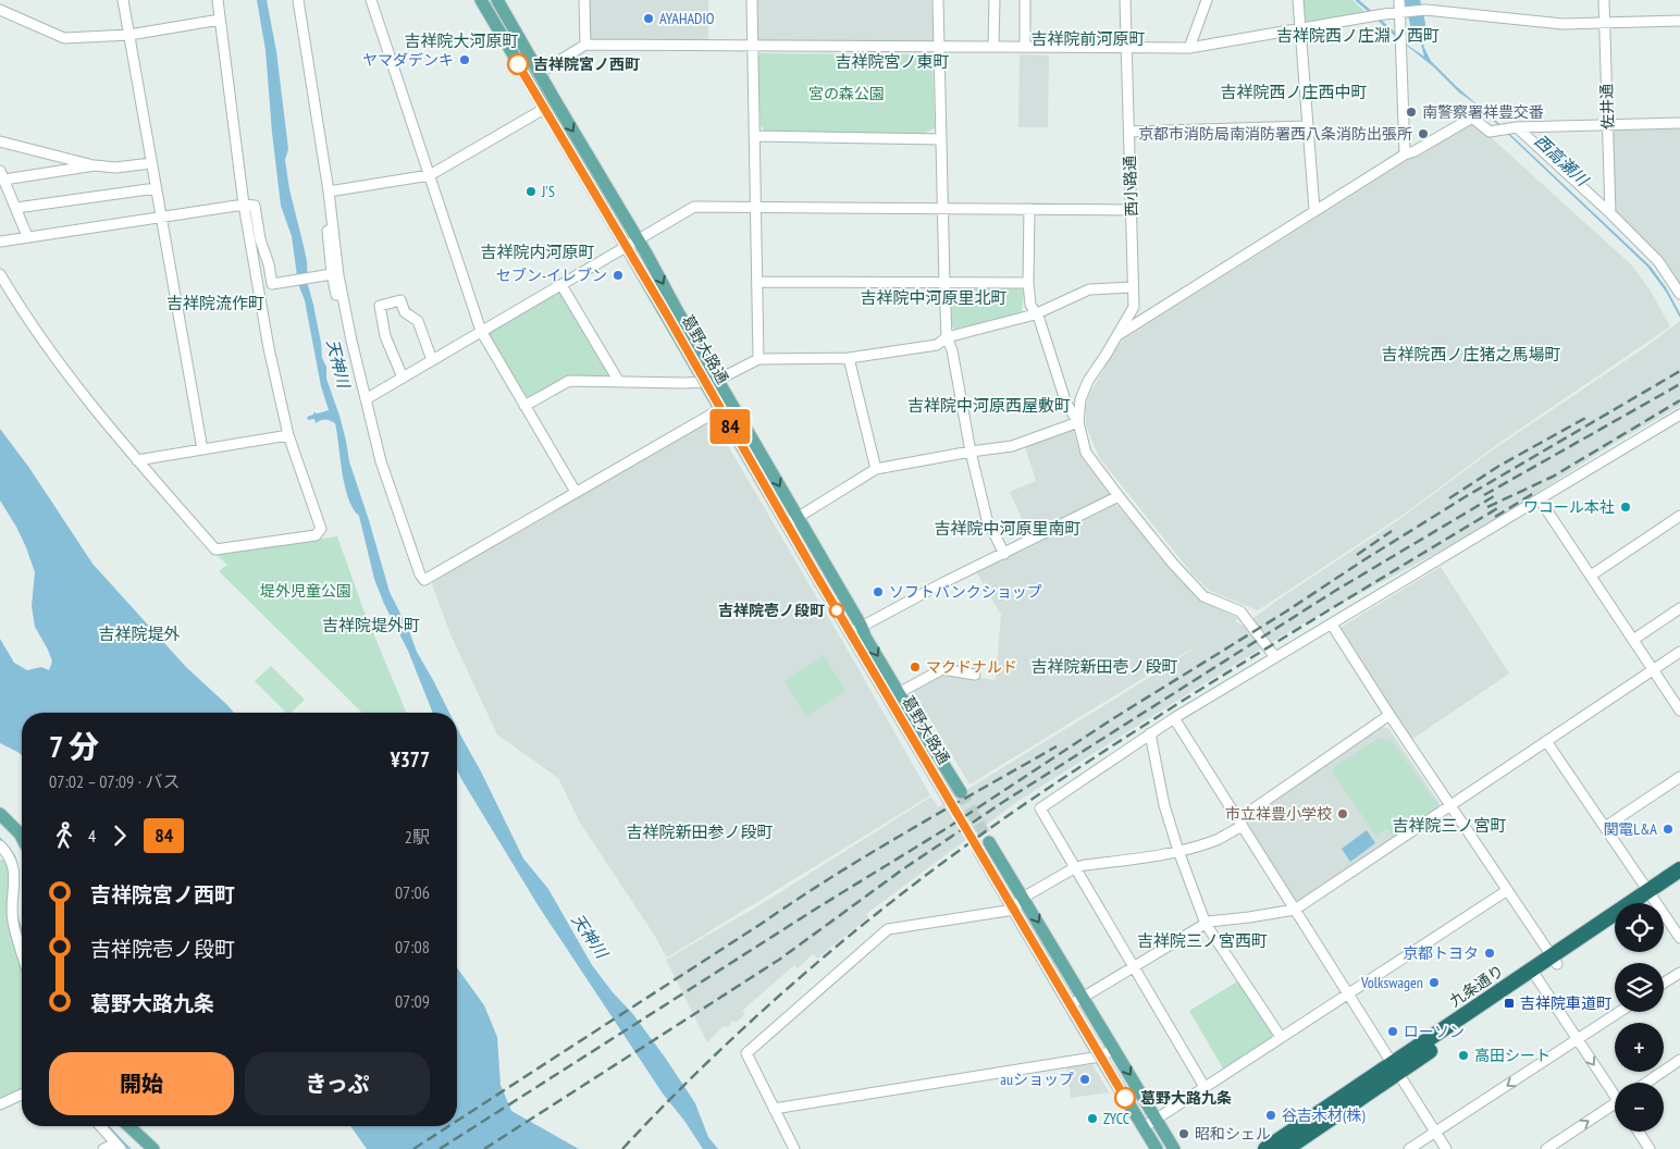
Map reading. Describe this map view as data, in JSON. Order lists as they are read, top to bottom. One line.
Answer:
{"streets":{"highway":["九条通り"],"main road":["葛野大路通"],"street":["佐井通","西小路通"]},"districts":["吉祥院西ノ庄淵ノ西町","吉祥院前河原町","吉祥院大河原町","吉祥院宮ノ東町","吉祥院西ノ庄西中町","吉祥院内河原町","吉祥院中河原里北町","吉祥院流作町","吉祥院西ノ庄猪之馬場町","吉祥院中河原西屋敷町","吉祥院中河原里南町","吉祥院堤外町","吉祥院堤外","吉祥院新田壱ノ段町","吉祥院三ノ宮町","吉祥院新田参ノ段町","吉祥院三ノ宮西町"],"water":["西高瀬川","天神川"],"parks":["宮の森公園","堤外児童公園"],"places":{"other":["AYAHADIO","ヤマダデンキ","吉祥院宮ノ西町","南警察署祥豊交番","京都市消防局南消防署西八条消防出張所","J'S","セブン-イレブン","ワコール本社","ソフトバンクショップ","吉祥院壱ノ段町","マクドナルド","市立祥豊小学校","関電L&A","京都トヨタ","Volkswagen","ローソン","高田シート","auショップ","葛野大路九条","谷吉木材(株)","ZYCC","昭和シェル"],"transit":["吉祥院車道町"]},"lines":["bus line 84"],"page":{"on_map":"84","heading":["7 分","07:02 – 07:09 · バス","¥377"],"legs":["4","84","2駅"],"list":[{"name":"吉祥院宮ノ西町","value":"07:06"},{"name":"吉祥院壱ノ段町","value":"07:08"},{"name":"葛野大路九条","value":"07:09"}],"map_buttons":["+","−"],"buttons":["開始","きっぷ"]}}
